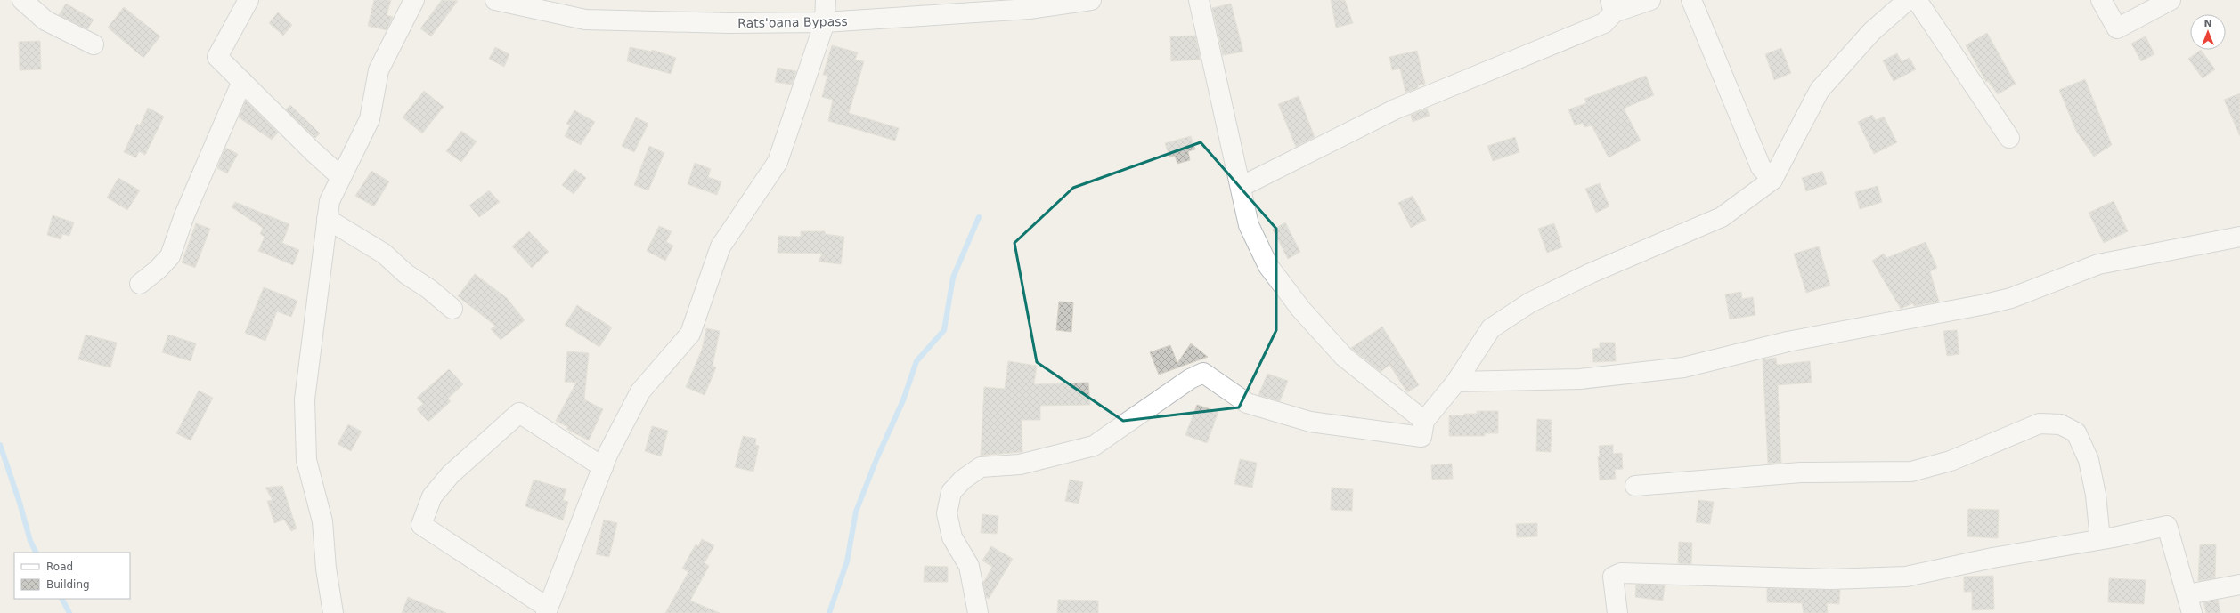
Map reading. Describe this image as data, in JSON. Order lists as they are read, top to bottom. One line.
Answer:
{"streets":{"street":["Rats'oana Bypass"]},"legend":["Road","Building"],"north":"top"}
